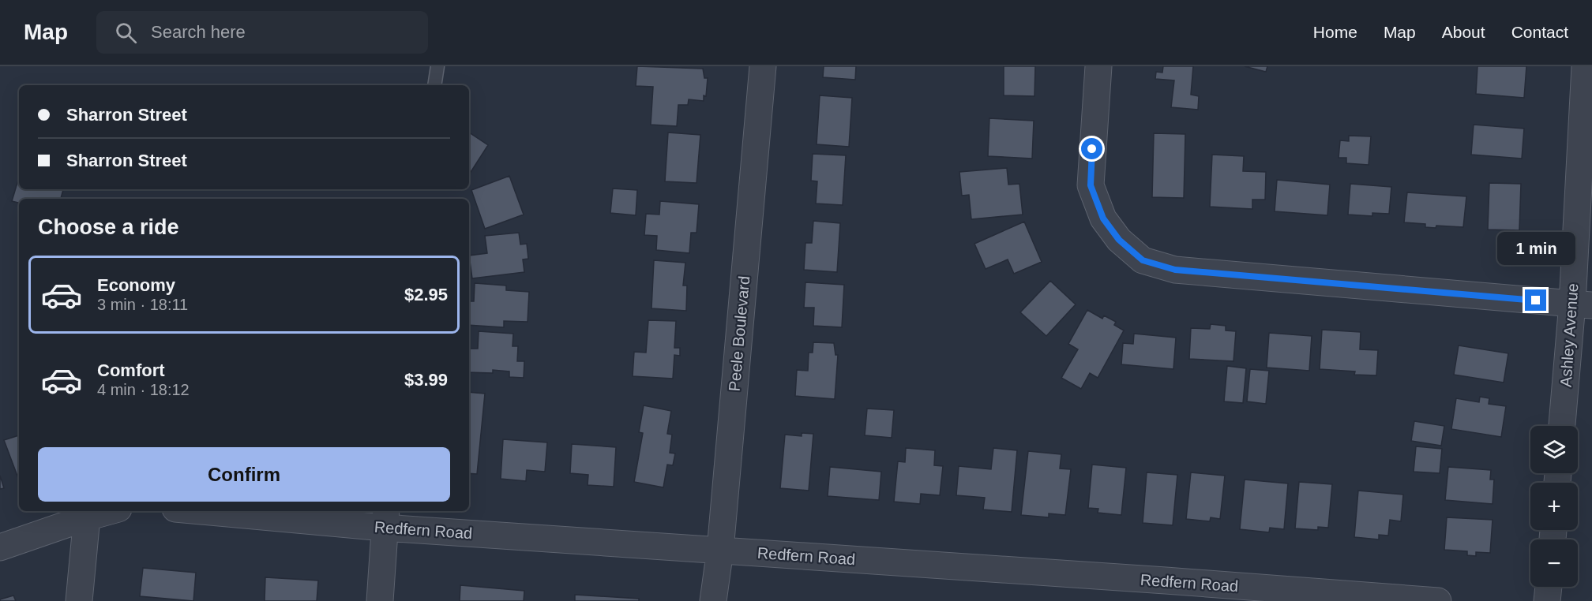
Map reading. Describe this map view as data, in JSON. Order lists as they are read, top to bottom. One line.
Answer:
{"streets":{"street":["Peele Boulevard","Ashley Avenue","Redfern Road"]},"crossings":[["Peele Boulevard","Redfern Road"]],"page":{"header":"Map","search":"Search here","nav":["Home","Map","About","Contact"],"banner":["Sharron Street","Sharron Street"],"heading":"Choose a ride","bubble":"1 min","list":[{"name":"Economy","note":"3 min · 18:11","value":"$2.95"},{"name":"Comfort","note":"4 min · 18:12","value":"$3.99"}],"map_buttons":["+","−"],"buttons":"Confirm"}}
